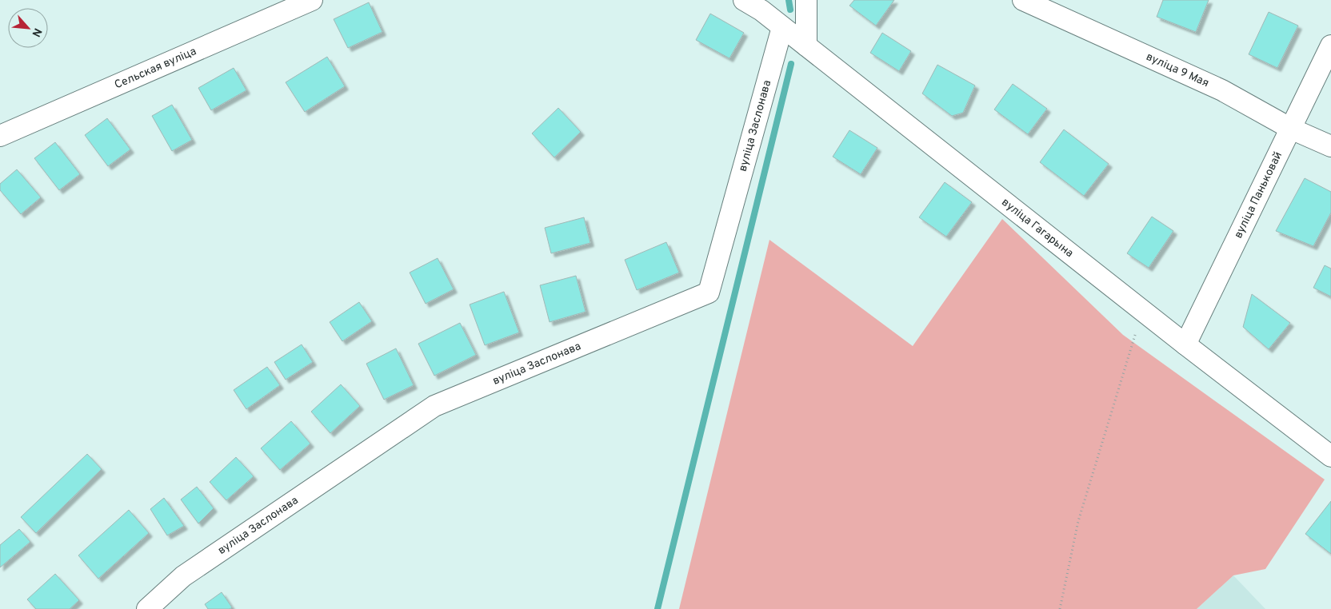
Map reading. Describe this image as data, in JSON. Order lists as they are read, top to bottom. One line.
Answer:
{"streets":{"street":["Сельская вуліца","вуліца 9 Мая","вуліца Заслонава","вуліца Паньковай","вуліца Гагарына"]},"crossings":[["вуліца 9 Мая","вуліца Паньковай"],["вуліца Заслонава","вуліца Гагарына"],["вуліца Паньковай","вуліца Гагарына"]],"north":"bottom right"}
